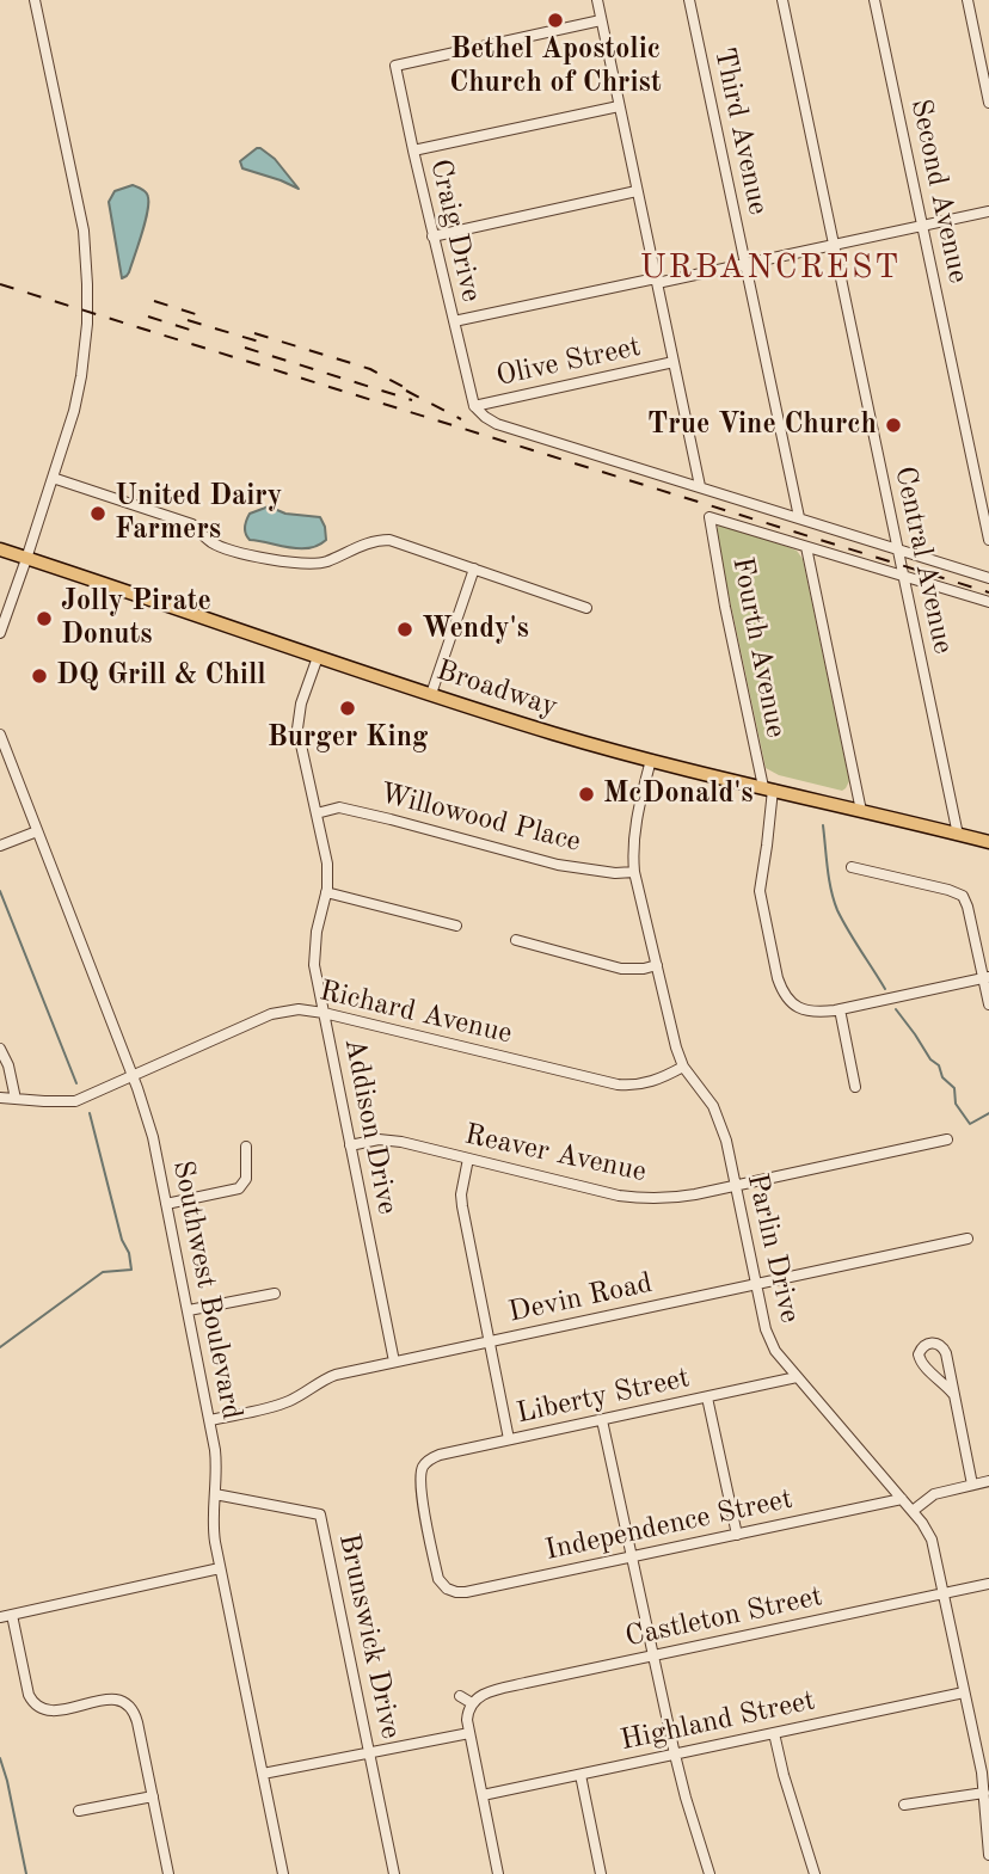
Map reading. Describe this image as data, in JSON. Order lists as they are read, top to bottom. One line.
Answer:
{"streets":{"main road":["Broadway"],"street":["Third Avenue","Second Avenue","Craig Drive","Olive Street","Central Avenue","Fourth Avenue","Willowood Place","Richard Avenue","Addison Drive","Reaver Avenue","Parlin Drive","Southwest Boulevard","Devin Road","Liberty Street","Independence Street","Castleton Street","Brunswick Drive","Highland Street"]},"crossings":[["Craig Drive","Olive Street"],["Central Avenue","Broadway"],["Fourth Avenue","Broadway"],["Broadway","Addison Drive"],["Broadway","Parlin Drive"],["Willowood Place","Addison Drive"],["Willowood Place","Parlin Drive"],["Richard Avenue","Addison Drive"],["Richard Avenue","Parlin Drive"],["Richard Avenue","Southwest Boulevard"],["Addison Drive","Reaver Avenue"],["Addison Drive","Devin Road"],["Reaver Avenue","Parlin Drive"],["Parlin Drive","Devin Road"],["Parlin Drive","Liberty Street"],["Parlin Drive","Independence Street"],["Parlin Drive","Castleton Street"],["Parlin Drive","Highland Street"],["Southwest Boulevard","Devin Road"],["Southwest Boulevard","Brunswick Drive"],["Liberty Street","Independence Street"]],"districts":["URBANCREST"],"places":["Bethel Apostolic Church of Christ","True Vine Church","United Dairy Farmers","Jolly Pirate Donuts","Wendy's","DQ Grill & Chill","Burger King","McDonald's"]}
